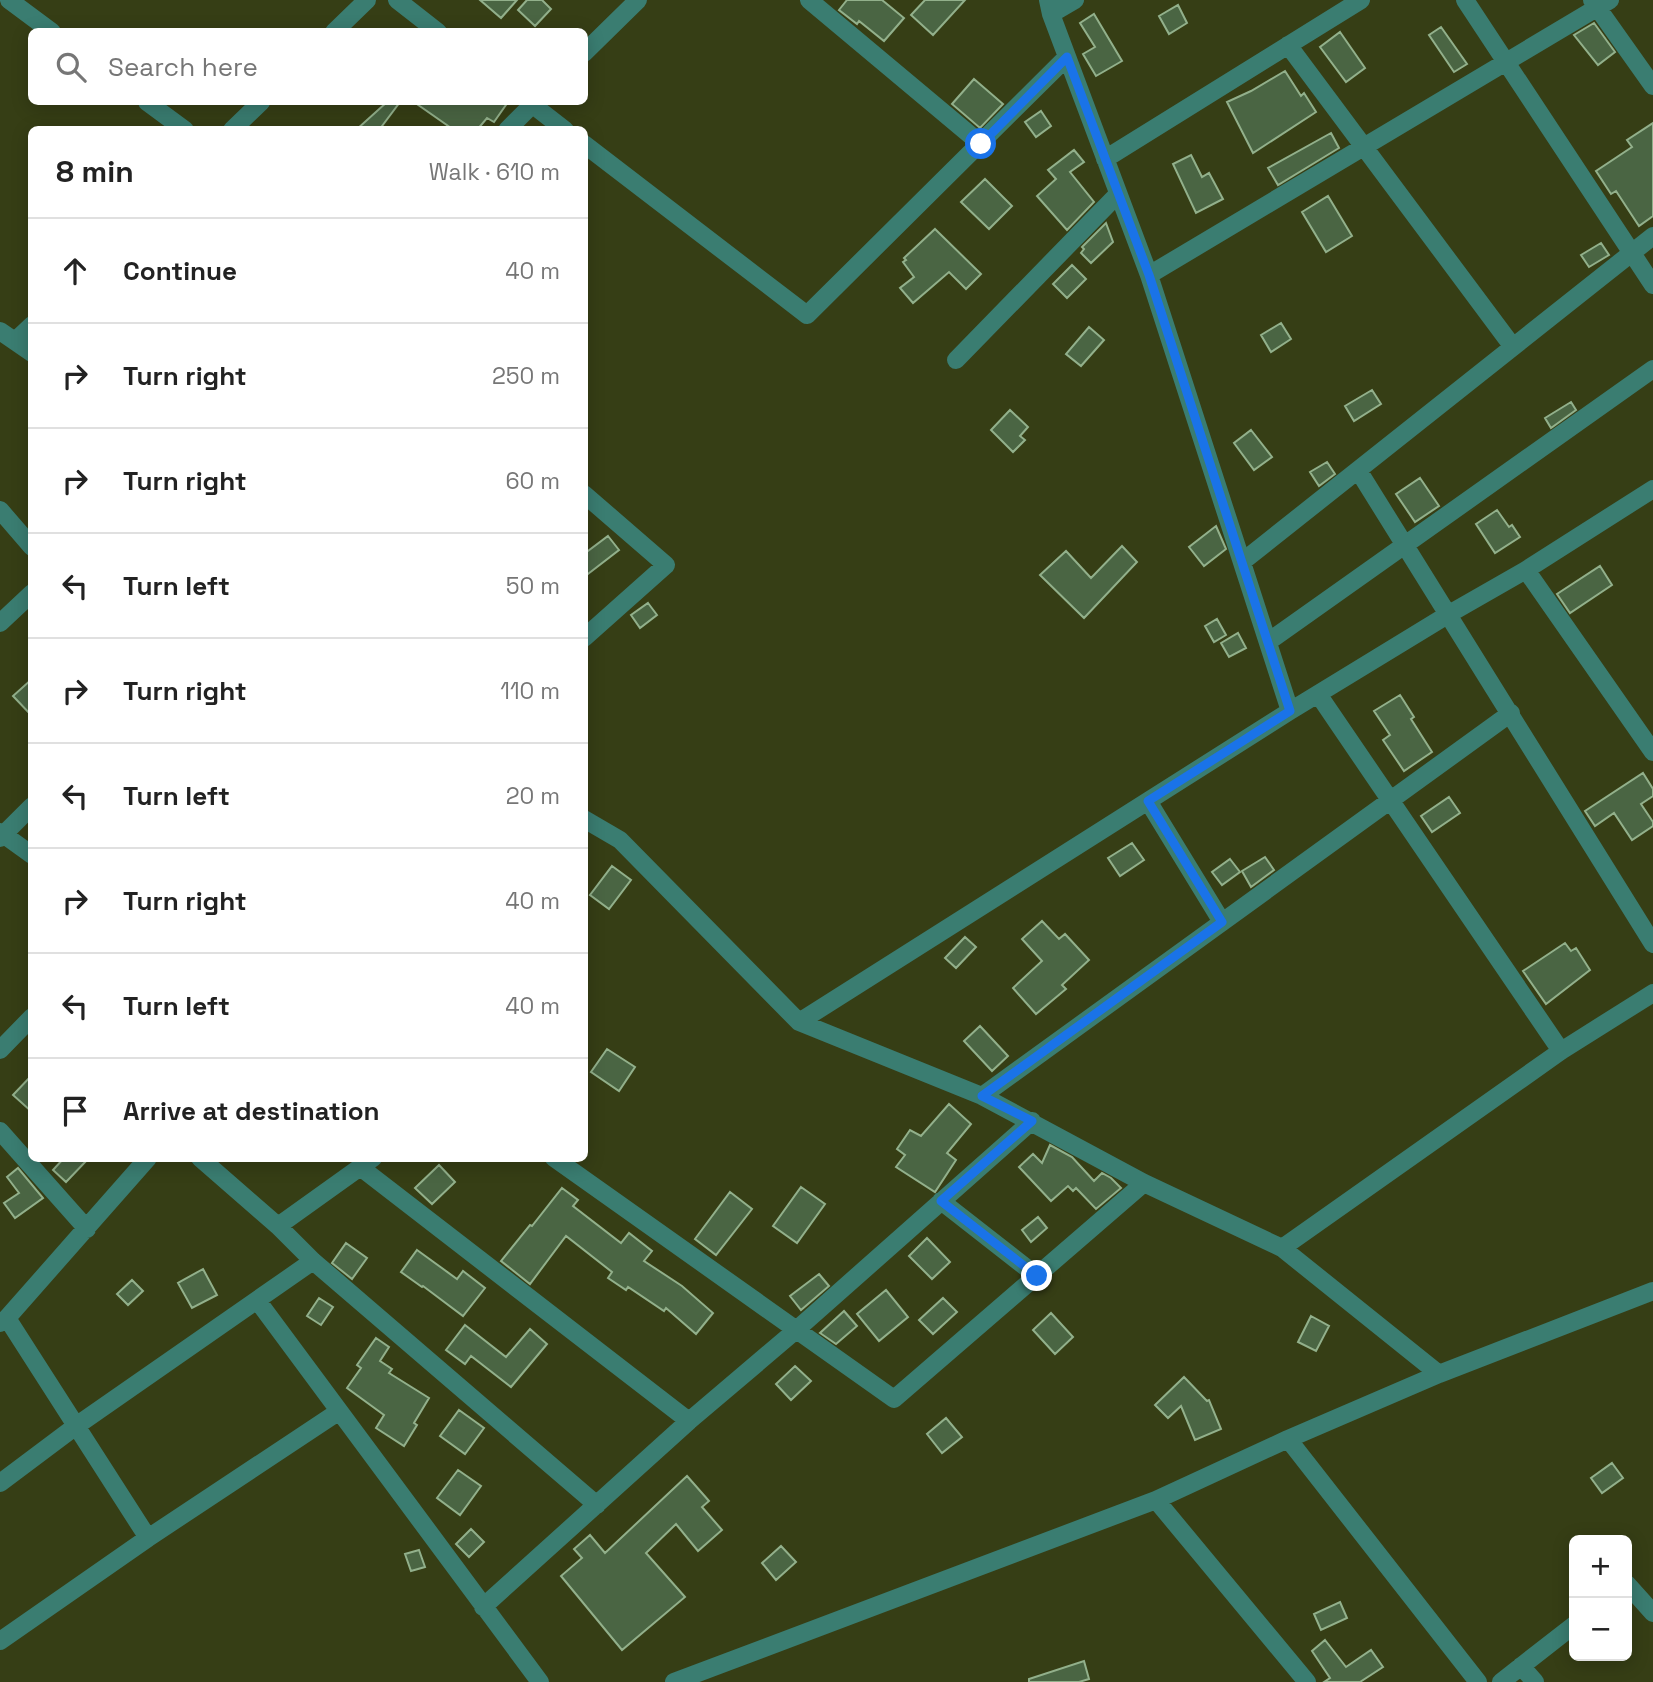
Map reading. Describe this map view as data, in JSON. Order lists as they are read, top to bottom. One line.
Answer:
{"page":{"search":"Search here","heading":["8 min","Walk · 610 m"],"list":[["Continue","40 m"],["Turn right","250 m"],["Turn right","60 m"],["Turn left","50 m"],["Turn right","110 m"],["Turn left","20 m"],["Turn right","40 m"],["Turn left","40 m"],"Arrive at destination"],"map_buttons":["+","−"]}}
